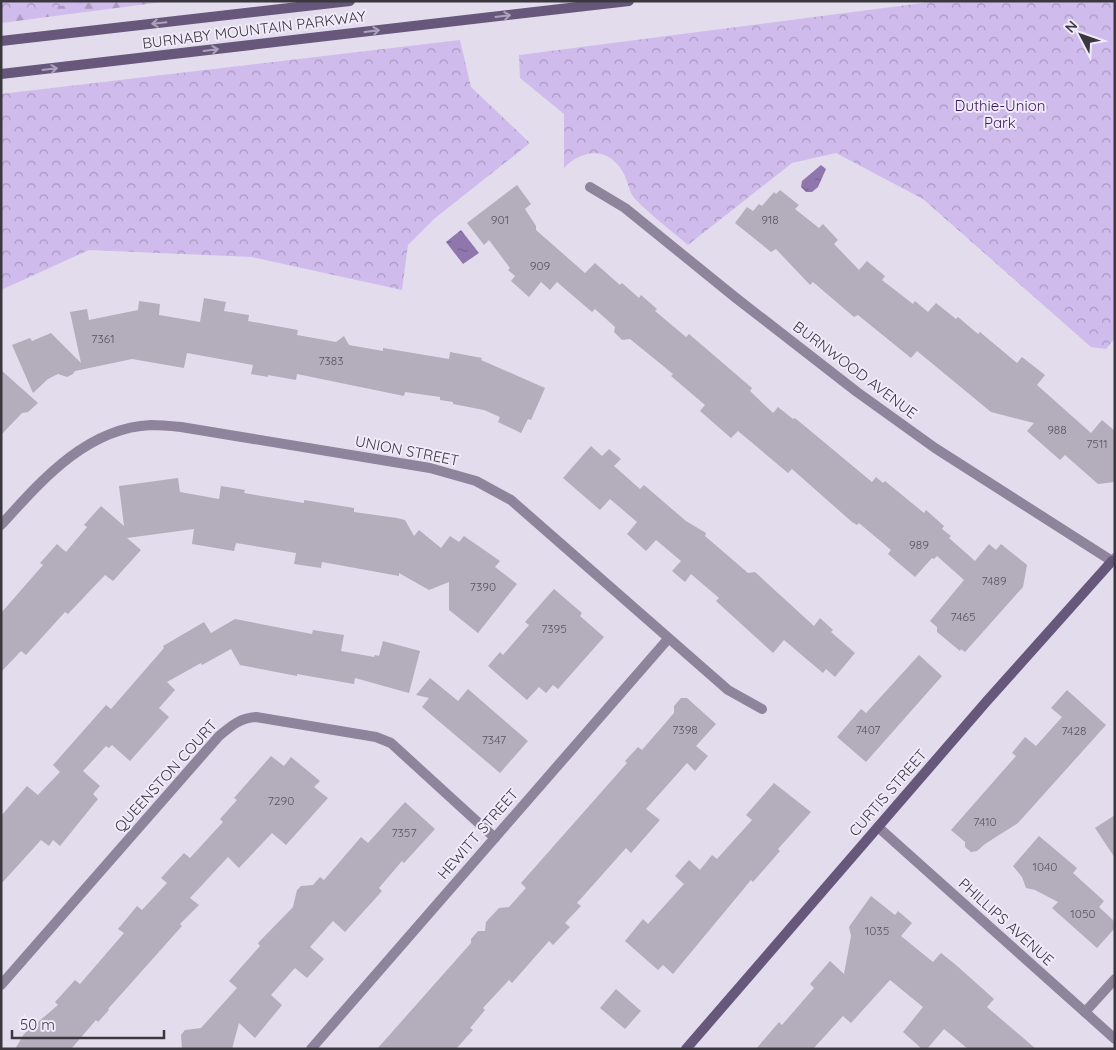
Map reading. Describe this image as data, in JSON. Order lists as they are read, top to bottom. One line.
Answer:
{"streets":{"main road":["BURNABY MOUNTAIN PARKWAY","CURTIS STREET"],"street":["BURNWOOD AVENUE","UNION STREET","QUEENSTON COURT","HEWITT STREET","PHILLIPS AVENUE"]},"crossings":[["BURNWOOD AVENUE","CURTIS STREET"],["UNION STREET","HEWITT STREET"],["QUEENSTON COURT","HEWITT STREET"],["CURTIS STREET","PHILLIPS AVENUE"]],"parks":["Duthie-Union Park"],"house_numbers":["901","918","909","7361","7383","988","7511","989","7489","7390","7465","7395","7398","7407","7428","7347","7290","7410","7357","1040","1050","1035"],"scale_bar":"50 m","north":"top left"}
